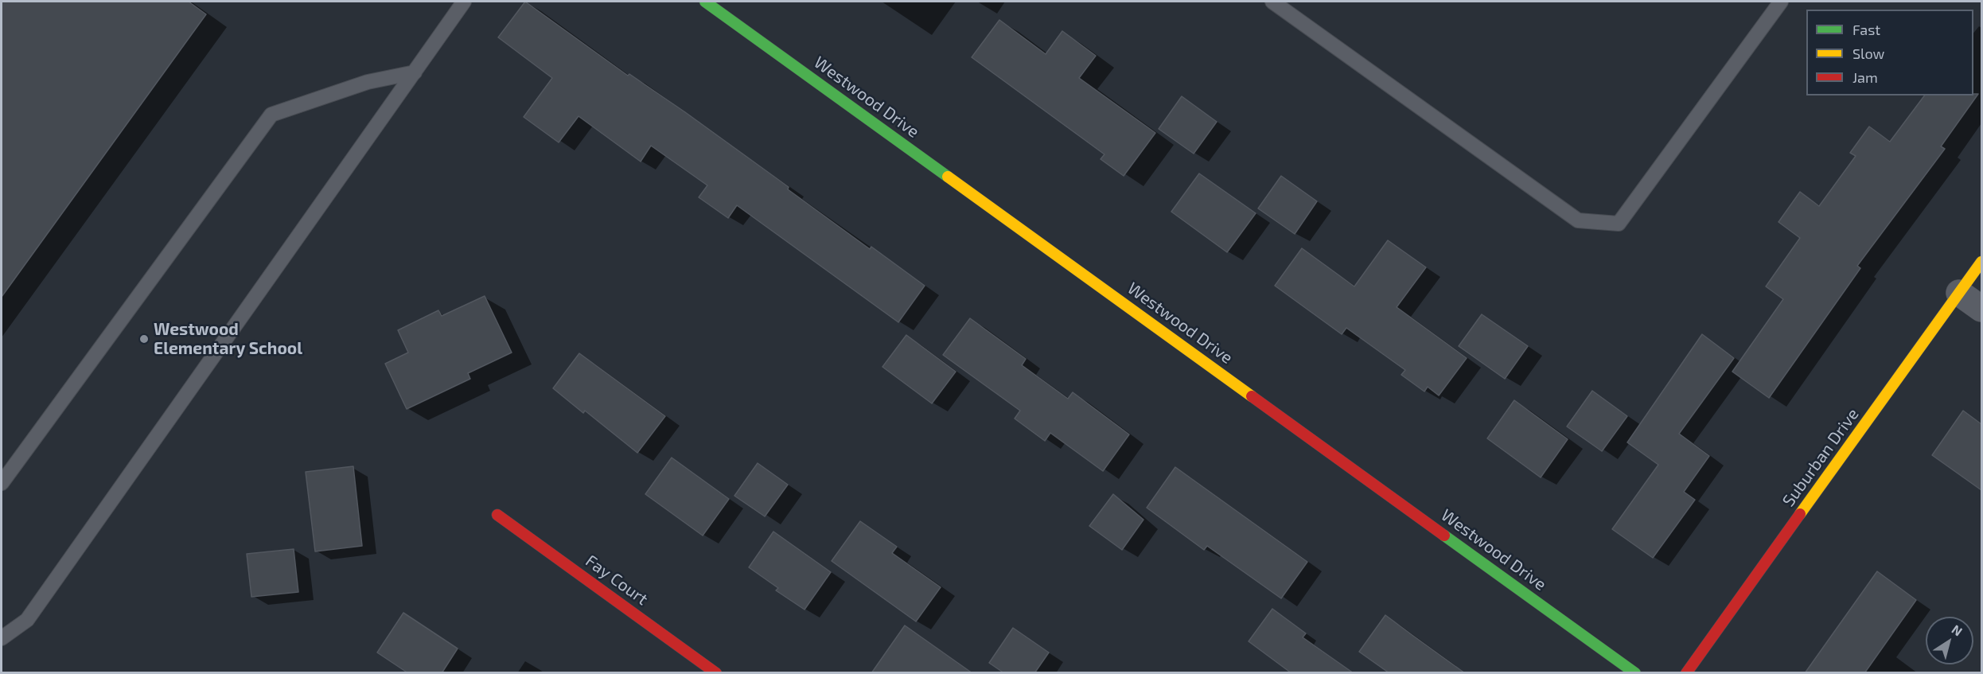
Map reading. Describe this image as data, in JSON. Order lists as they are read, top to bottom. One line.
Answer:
{"streets":{"street":["Westwood Drive","Suburban Drive","Fay Court"]},"places":["Westwood Elementary School"],"legend":["Fast","Slow","Jam"],"north":"top right"}
